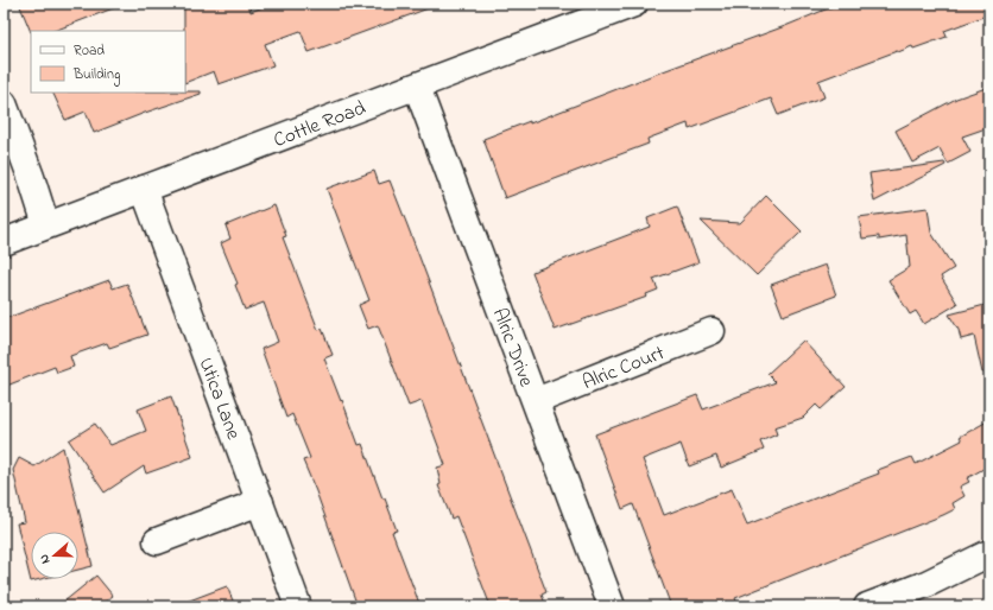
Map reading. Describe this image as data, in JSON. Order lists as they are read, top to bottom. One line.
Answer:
{"streets":{"street":["Cottle Road","Alric Drive","Alric Court","Utica Lane"]},"crossings":[["Cottle Road","Alric Drive"],["Cottle Road","Utica Lane"],["Alric Drive","Alric Court"]],"legend":["Road","Building"],"north":"left"}
